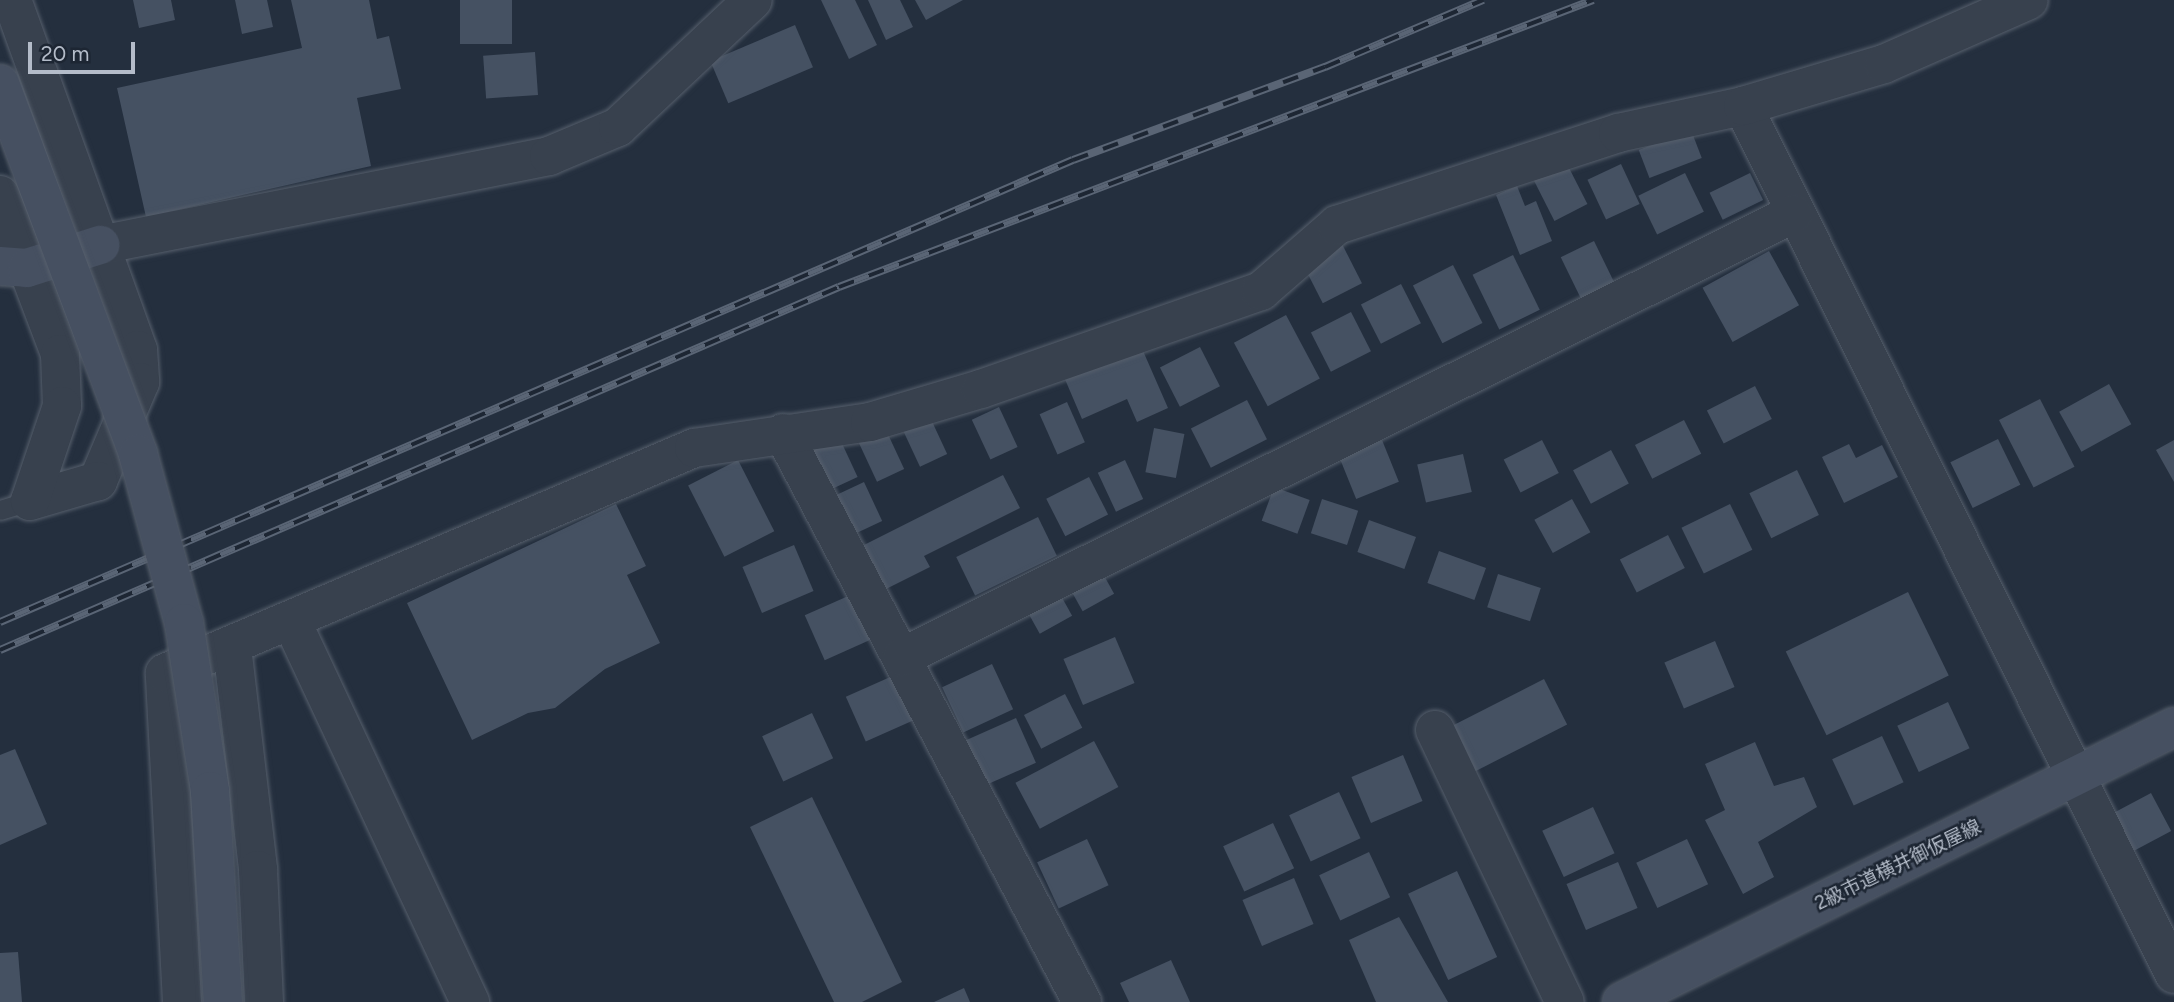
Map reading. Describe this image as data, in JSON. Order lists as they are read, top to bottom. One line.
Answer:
{"streets":{"street":["2級市道横井御仮屋線"]},"scale_bar":"20 m"}
